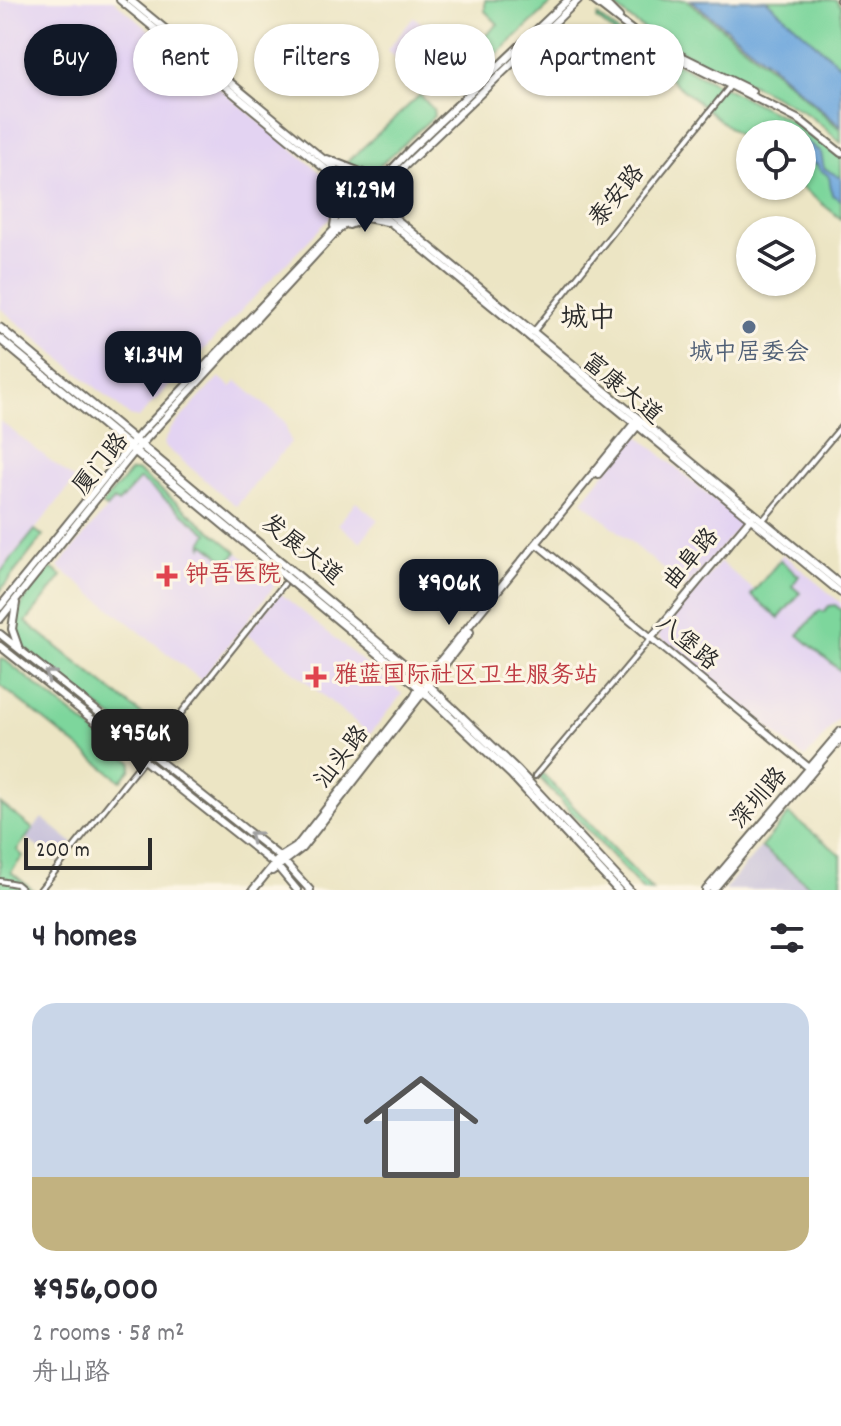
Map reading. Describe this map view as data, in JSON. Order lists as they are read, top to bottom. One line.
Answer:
{"streets":{"main road":["发展大道"],"street":["泰安路","富康大道","厦门路","曲阜路","八堡路","汕头路","深圳路"]},"crossings":[["泰安路","富康大道"],["富康大道","厦门路"],["富康大道","曲阜路"],["富康大道","汕头路"],["厦门路","发展大道"],["发展大道","汕头路"],["曲阜路","八堡路"],["八堡路","汕头路"],["八堡路","深圳路"]],"districts":["城中"],"places":{"other":["城中居委会"],"health":["钟吾医院","雅蓝国际社区卫生服务站"]},"scale_bar":"200 m","page":{"chip":["Buy","Rent","Filters","New","Apartment"],"price":["¥1.29M","¥1.34M","¥906K","¥956K"],"scale":"200 m","heading":"4 homes","list":[{"name":"¥956,000","note":"2 rooms · 58 m² · 舟山路"}]}}
